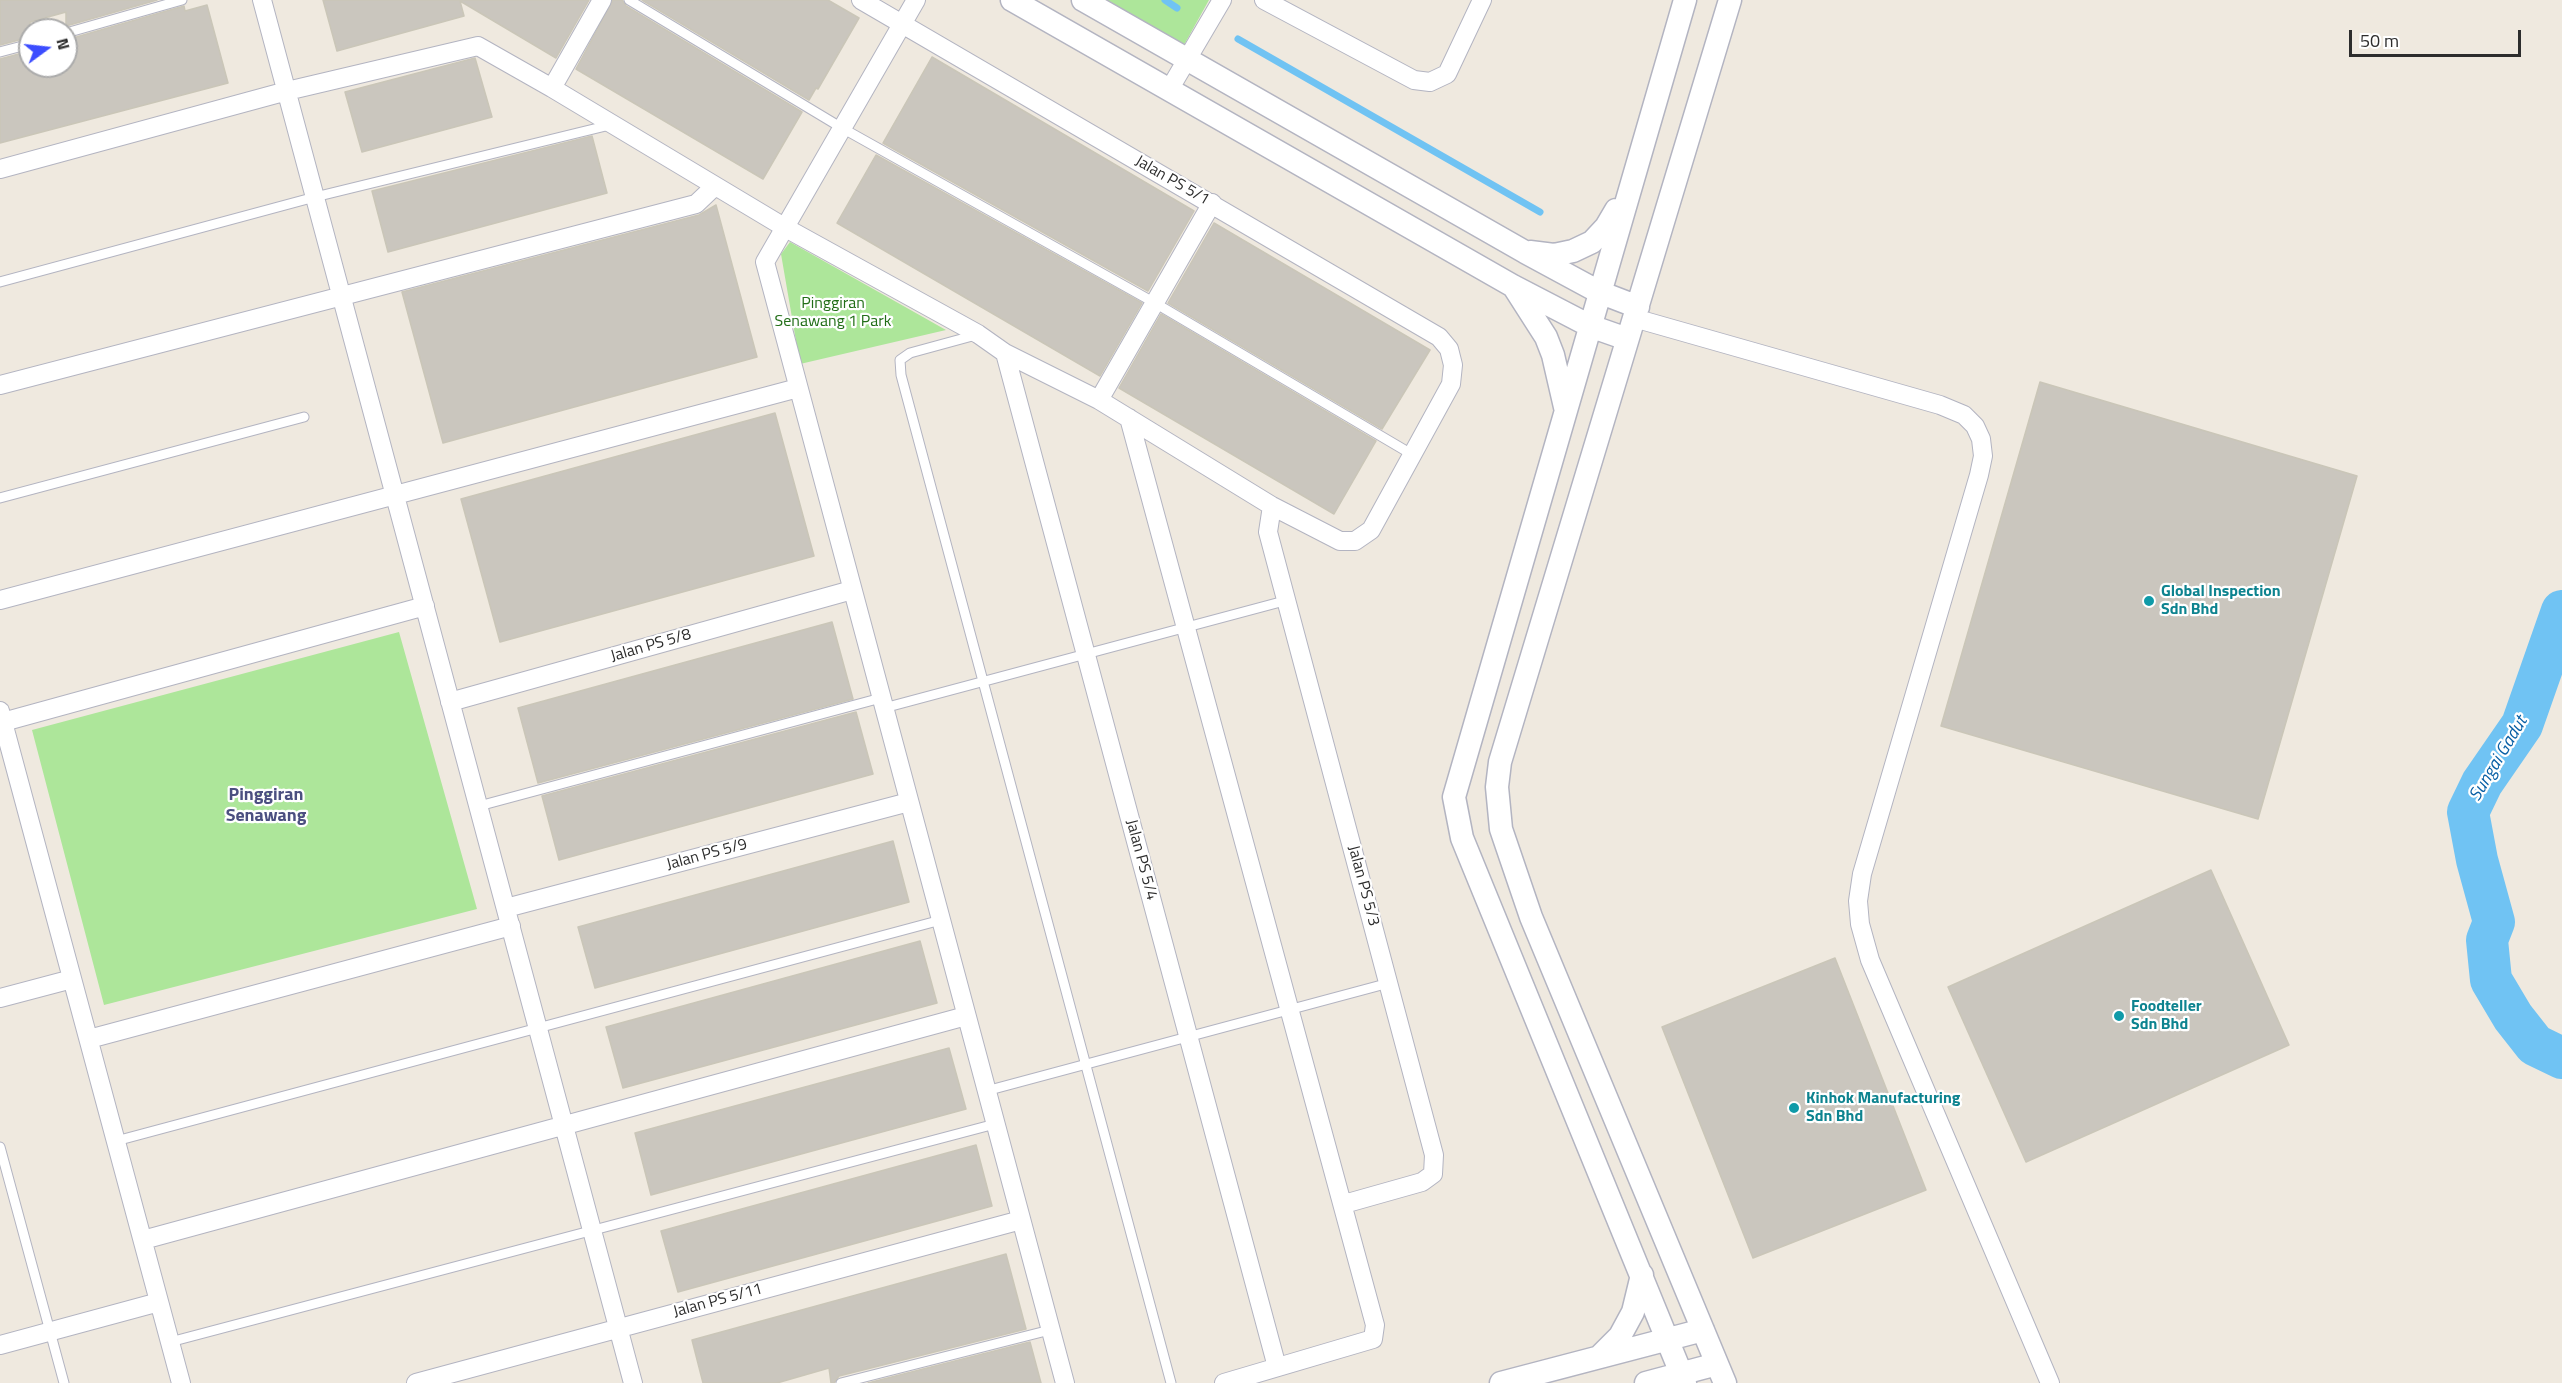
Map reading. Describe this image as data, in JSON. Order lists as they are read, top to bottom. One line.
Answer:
{"streets":{"street":["Jalan PS 5/1","Jalan PS 5/8","Jalan PS 5/9","Jalan PS 5/4","Jalan PS 5/3","Jalan PS 5/11"]},"districts":["Pinggiran Senawang"],"water":["Sungai Gadut"],"parks":["Pinggiran Senawang 1 Park"],"places":["Global Inspection Sdn Bhd","Foodteller Sdn Bhd","Kinhok Manufacturing Sdn Bhd"],"scale_bar":"50 m","north":"right"}
